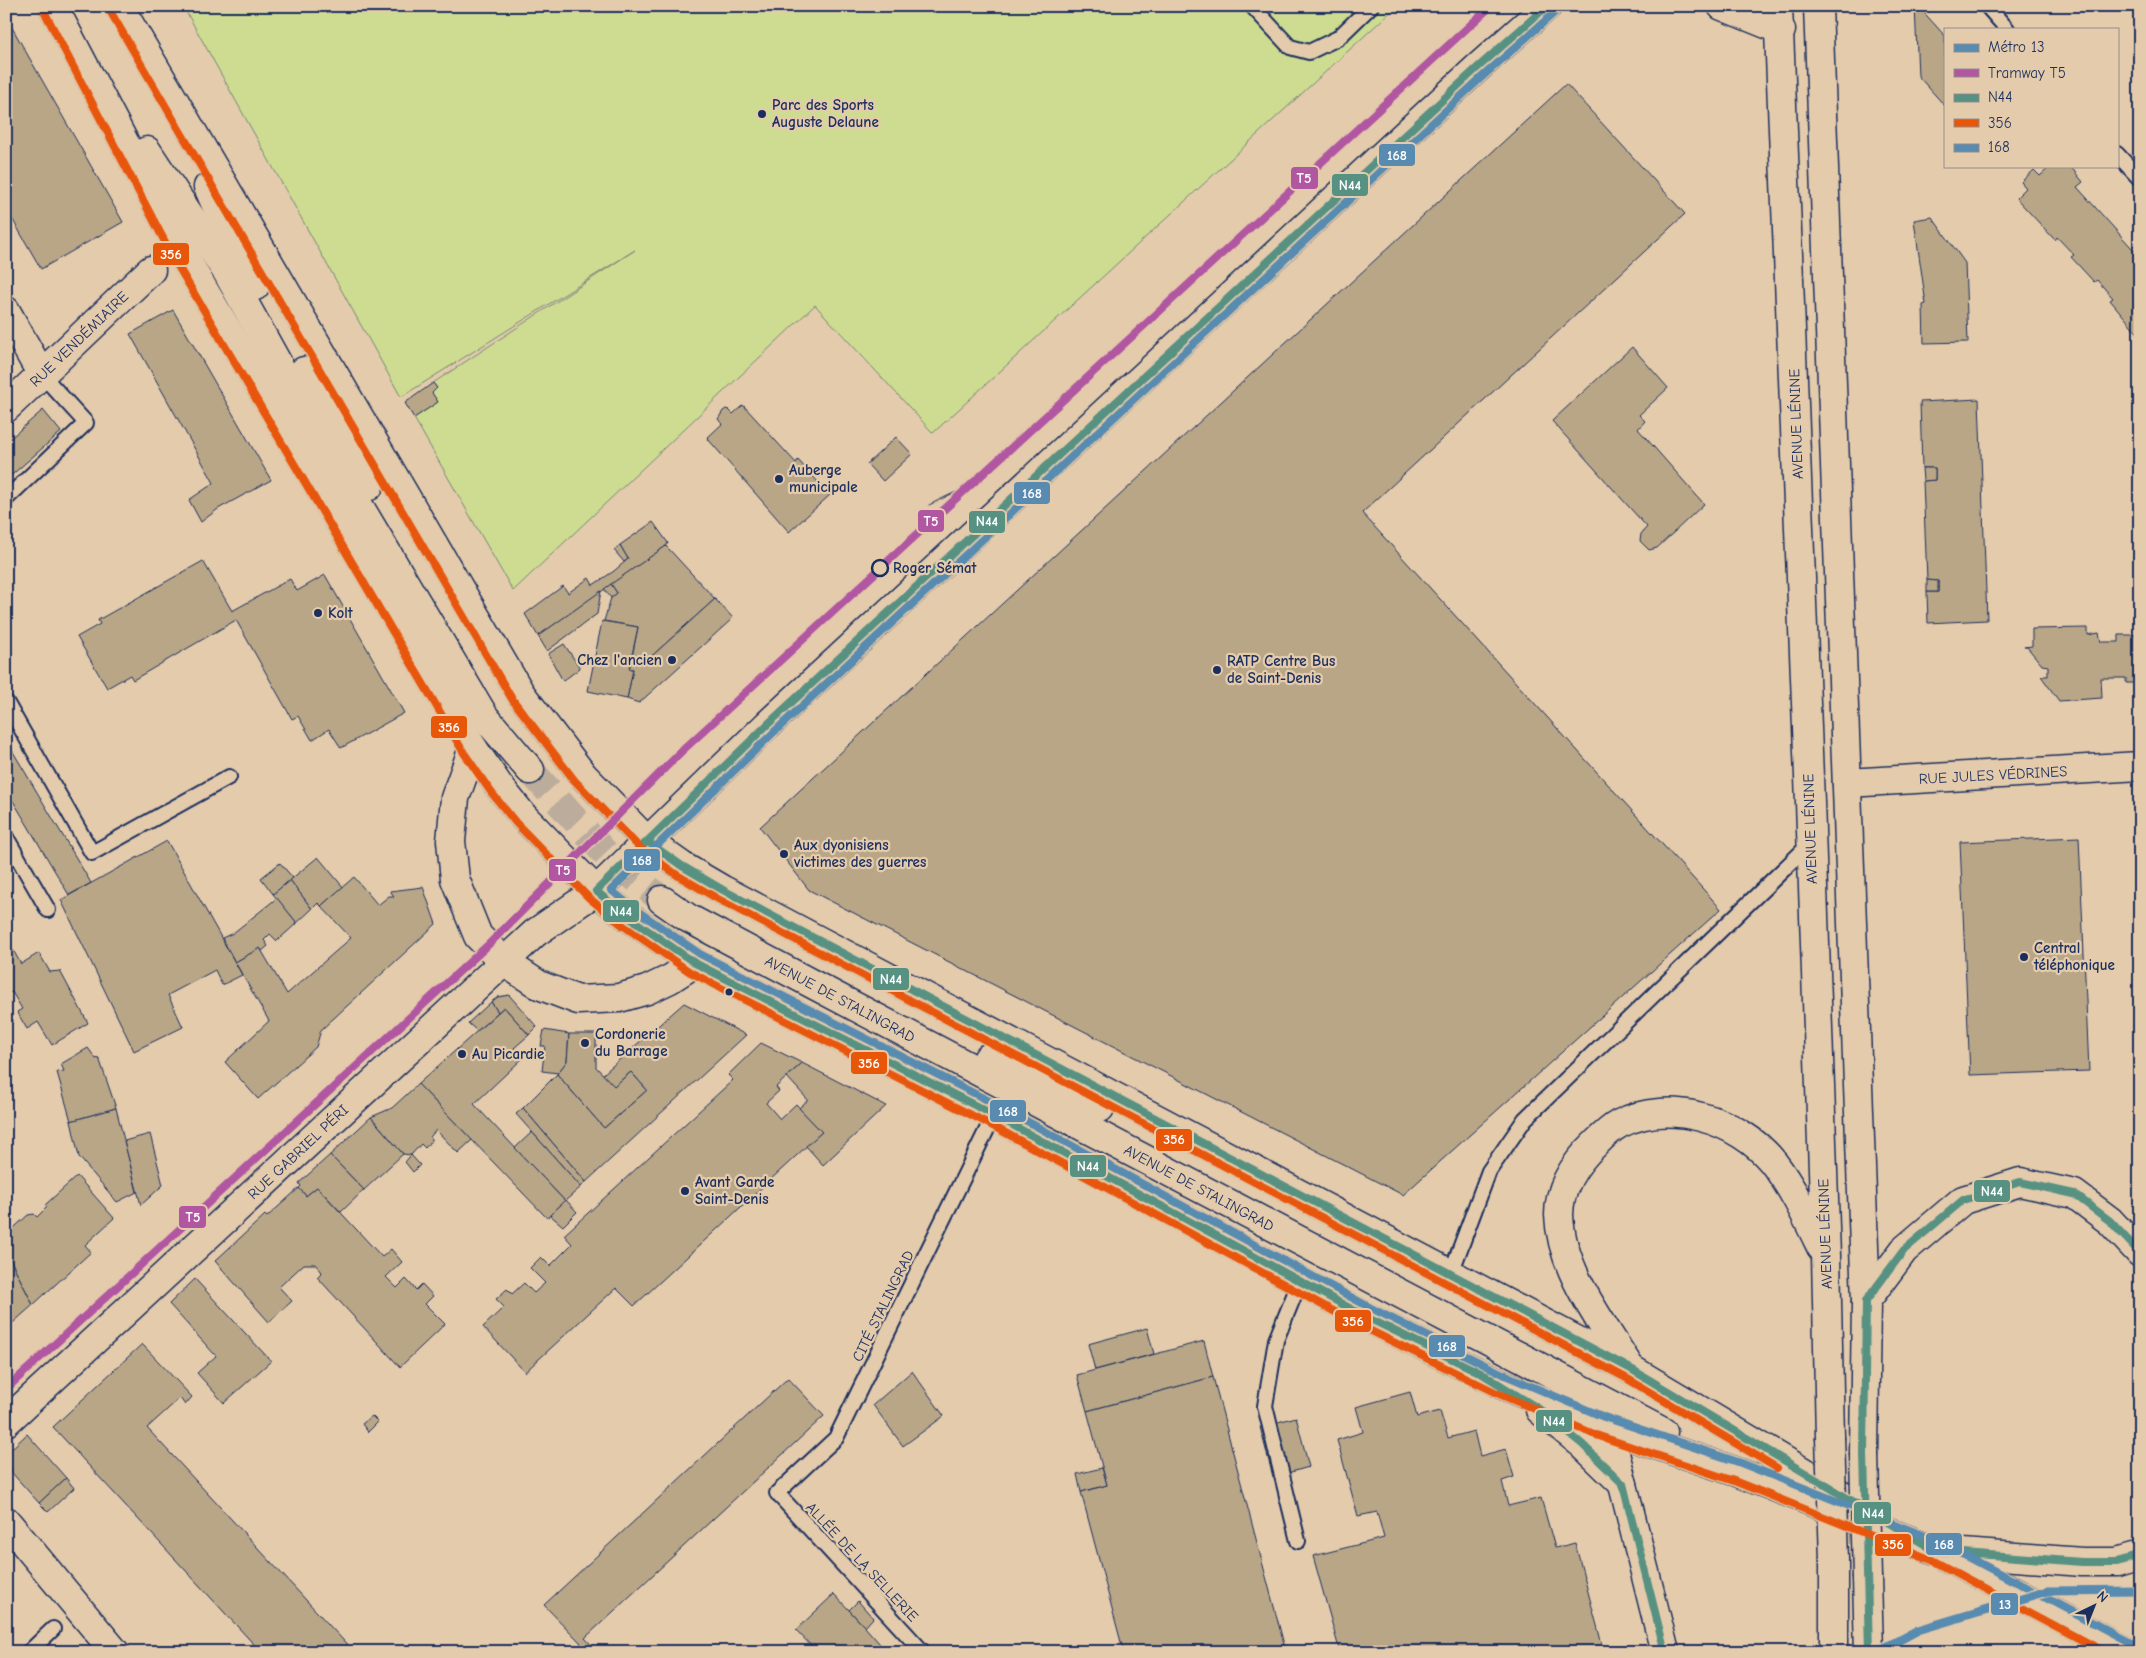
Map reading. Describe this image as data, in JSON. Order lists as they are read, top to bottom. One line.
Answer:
{"streets":{"main road":["RUE VENDÉMIAIRE","AVENUE LÉNINE","RUE JULES VÉDRINES","AVENUE DE STALINGRAD","RUE GABRIEL PÉRI"],"lane":["CITÉ STALINGRAD","ALLÉE DE LA SELLERIE"]},"crossings":[["AVENUE DE STALINGRAD","RUE GABRIEL PÉRI"],["AVENUE DE STALINGRAD","CITÉ STALINGRAD"],["CITÉ STALINGRAD","ALLÉE DE LA SELLERIE"]],"places":["Parc des Sports Auguste Delaune","Auberge municipale","Roger Sémat","Kolt","Chez l'ancien","RATP Centre Bus de Saint-Denis","Aux dyonisiens victimes des guerres","Central téléphonique","Cordonerie du Barrage","Au Picardie","Avant Garde Saint-Denis"],"lines":["tram line T5","transit line N44","transit line 356","transit line 168","metro line 13"],"legend":["Métro 13","Tramway T5","N44","356","168"],"north":"top right"}
